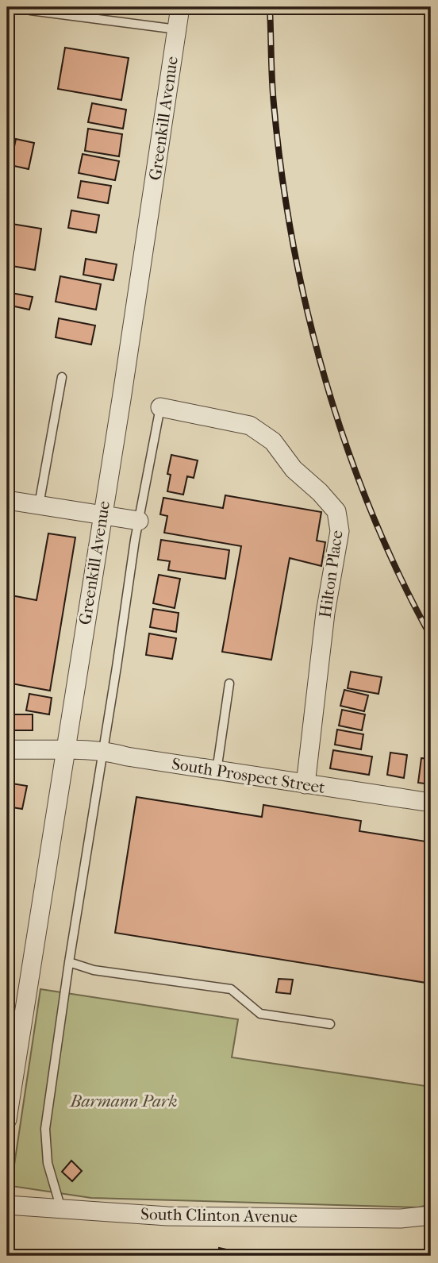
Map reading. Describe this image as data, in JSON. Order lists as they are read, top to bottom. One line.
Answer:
{"streets":{"street":["Greenkill Avenue","Hilton Place","South Prospect Street","South Clinton Avenue"]},"crossings":[["Greenkill Avenue","South Prospect Street"],["Hilton Place","South Prospect Street"]],"parks":["Barmann Park"]}
